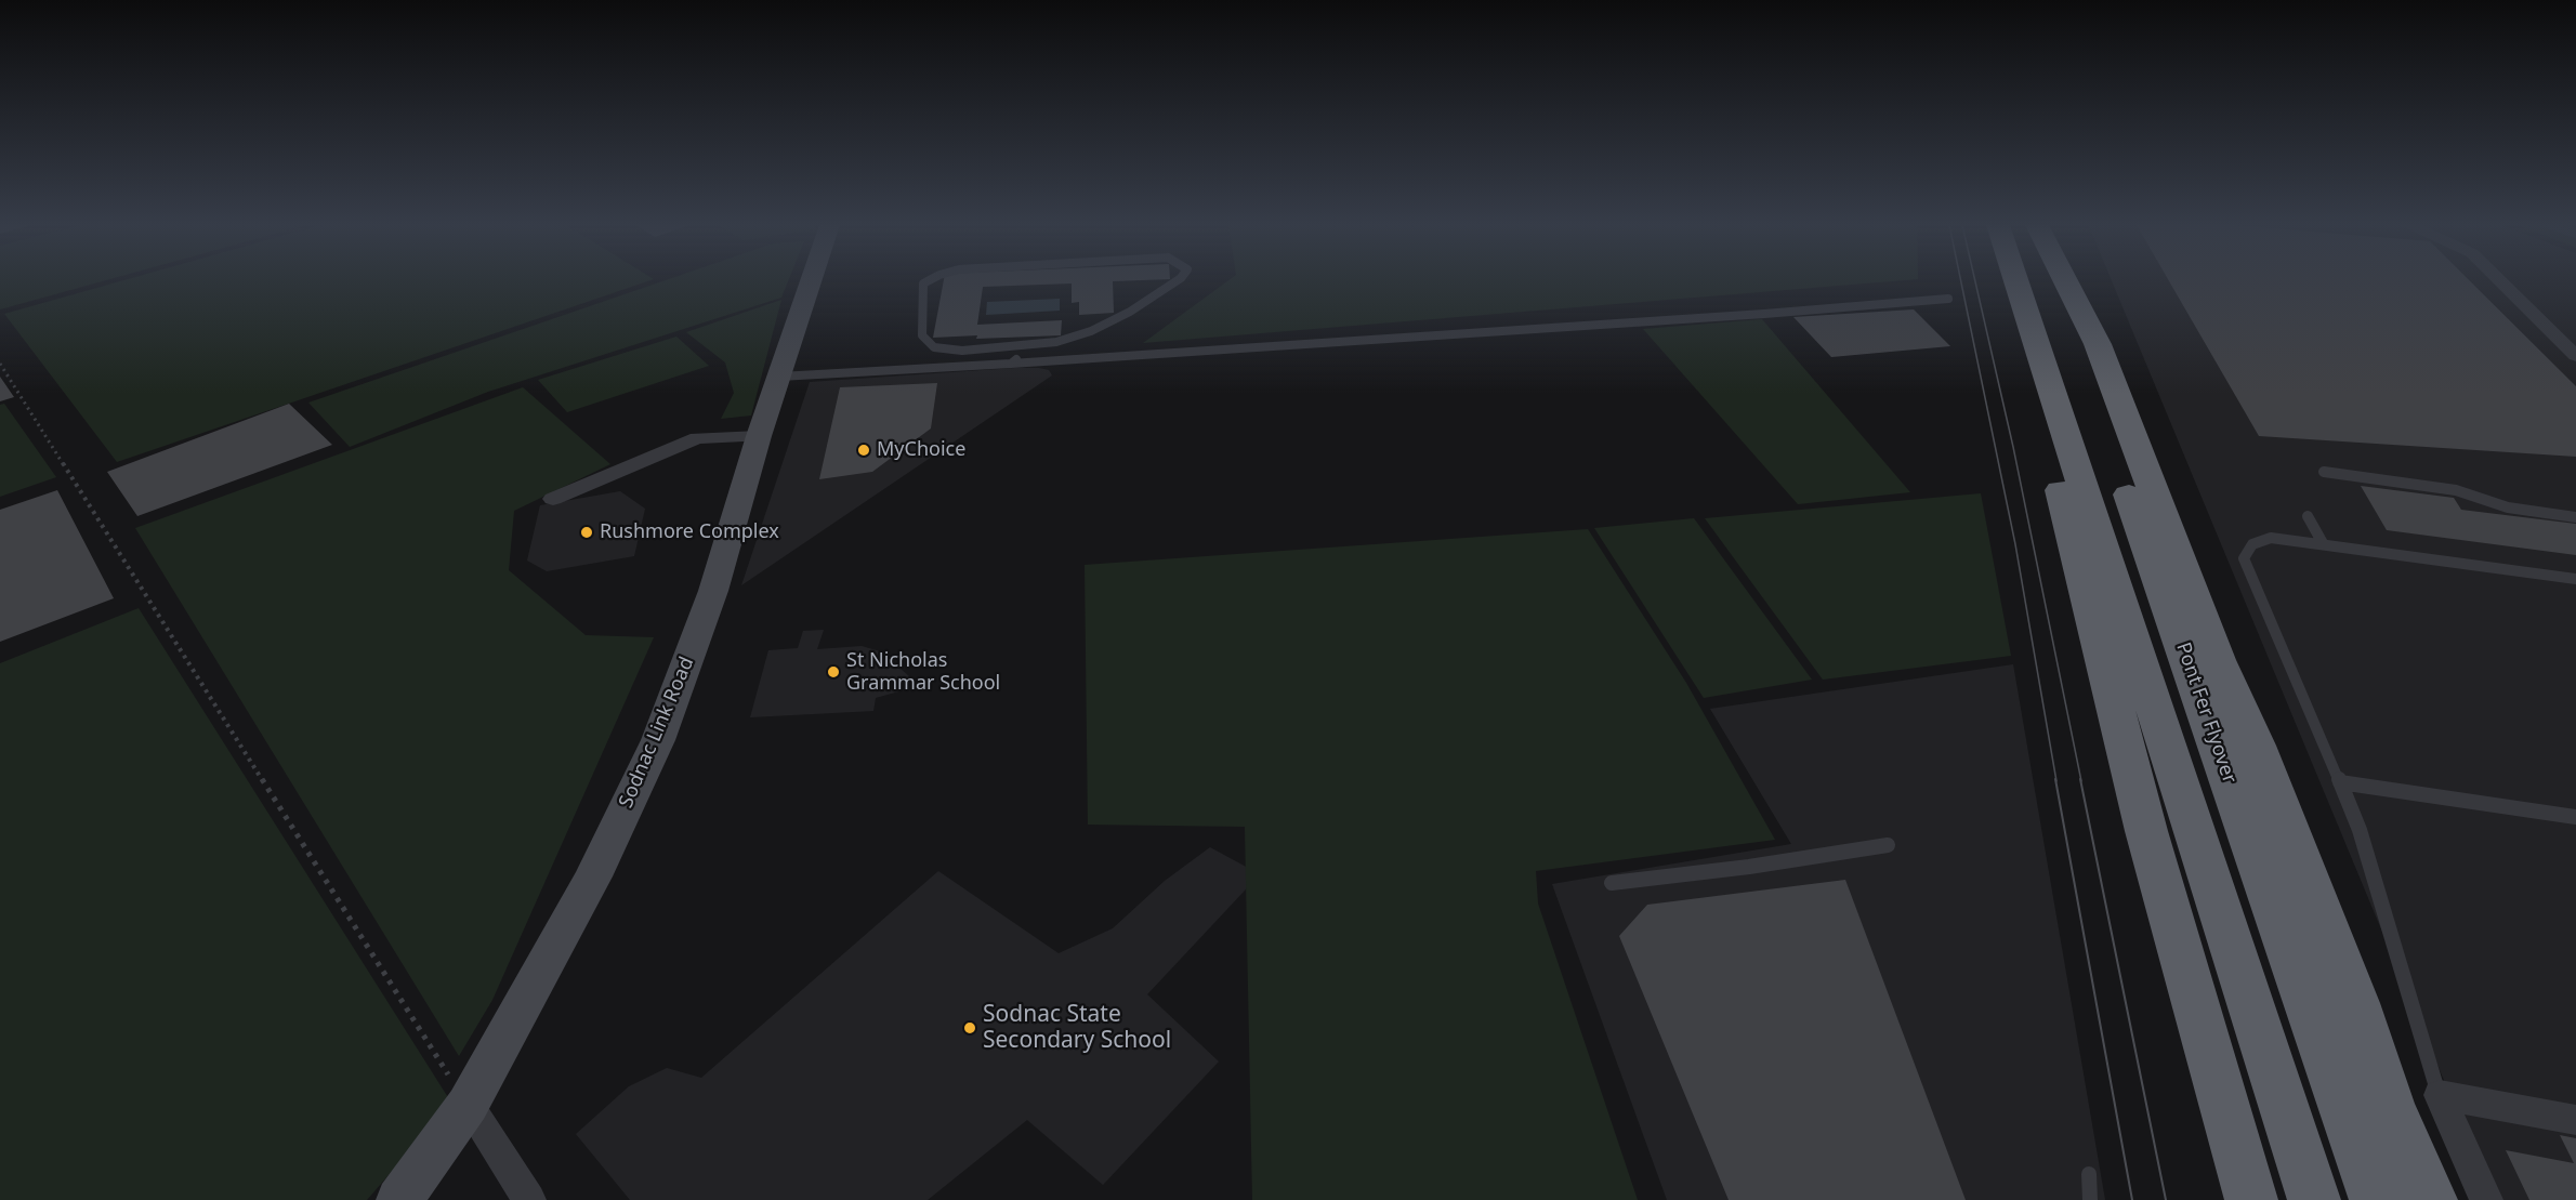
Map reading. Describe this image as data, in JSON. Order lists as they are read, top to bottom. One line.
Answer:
{"streets":{"highway":["Pont Fer Flyover"],"main road":["Sodnac Link Road"]},"places":["MyChoice","Rushmore Complex","St Nicholas Grammar School","Sodnac State Secondary School"]}
